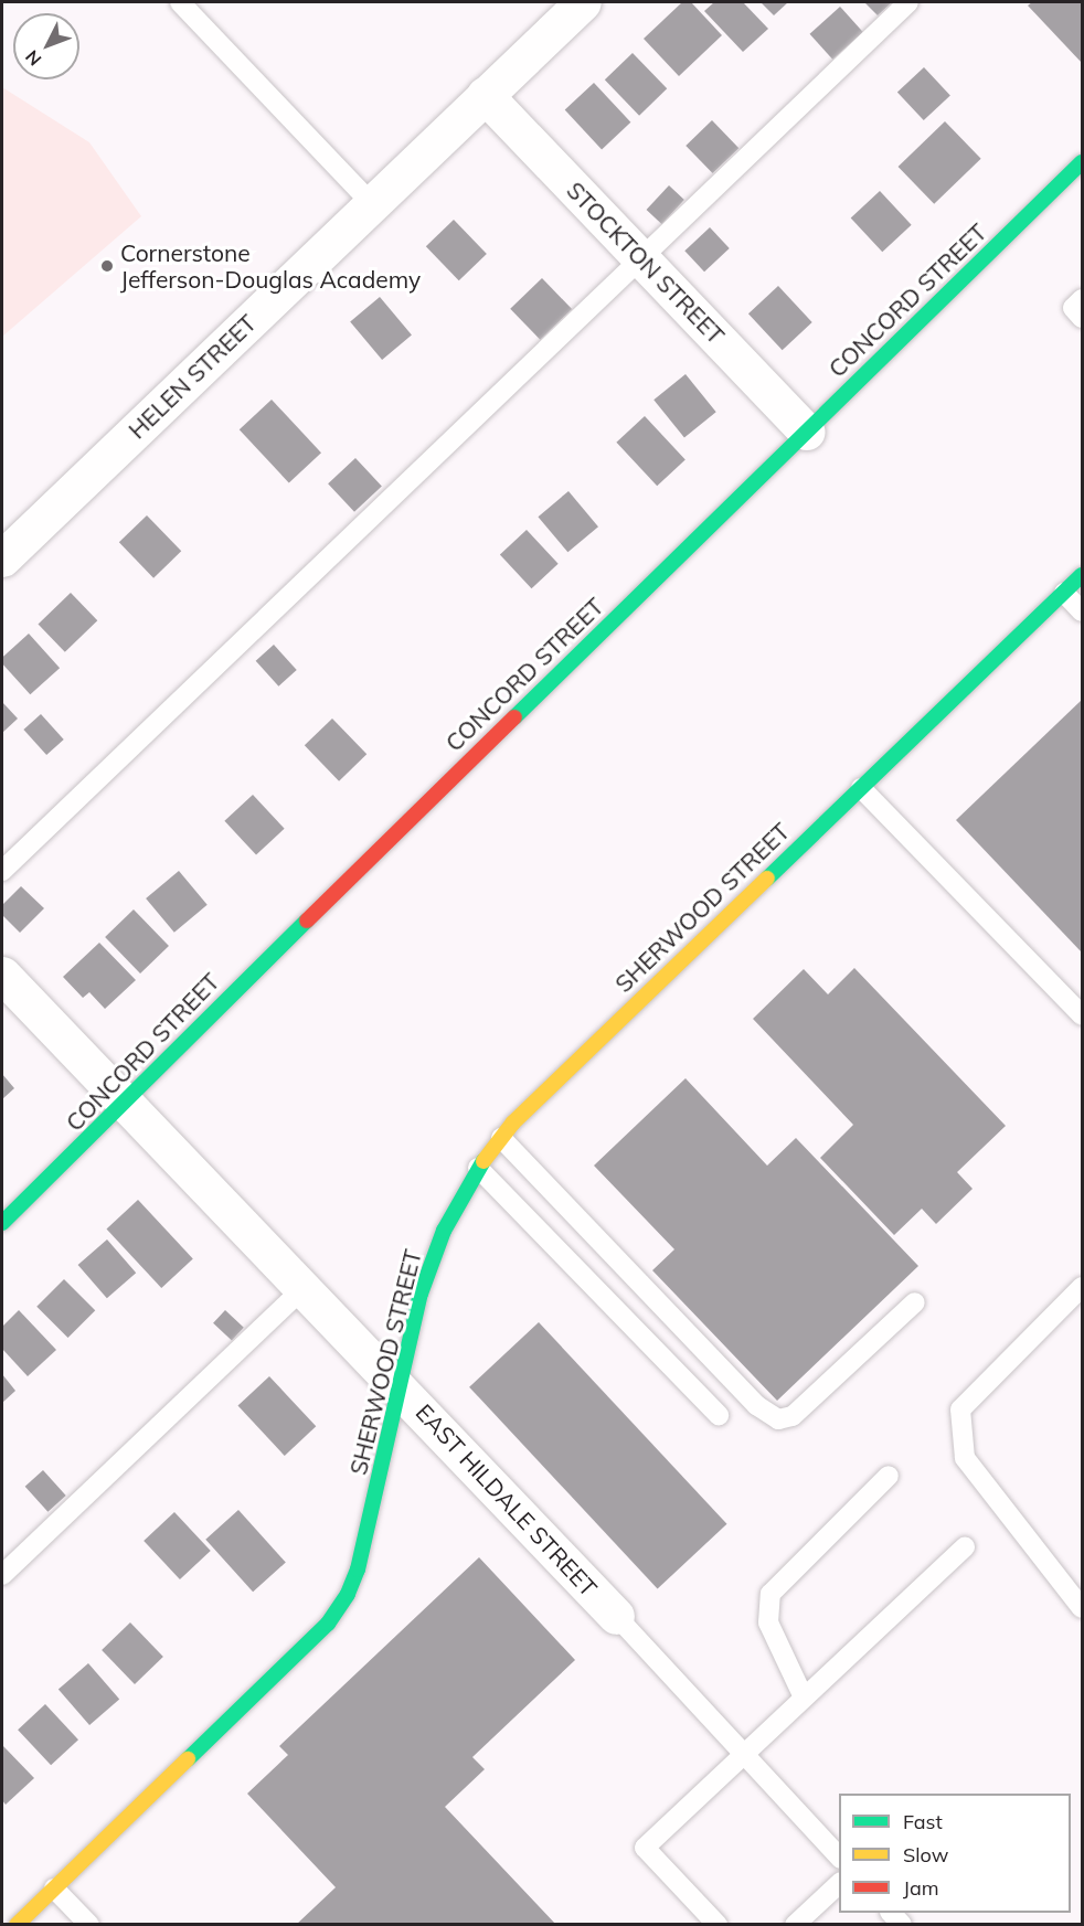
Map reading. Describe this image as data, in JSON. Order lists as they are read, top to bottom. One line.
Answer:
{"streets":{"street":["STOCKTON STREET","CONCORD STREET","HELEN STREET","SHERWOOD STREET","EAST HILDALE STREET"]},"crossings":[["STOCKTON STREET","CONCORD STREET"],["STOCKTON STREET","HELEN STREET"],["CONCORD STREET","EAST HILDALE STREET"],["SHERWOOD STREET","EAST HILDALE STREET"]],"places":["Cornerstone Jefferson-Douglas Academy"],"legend":["Fast","Slow","Jam"],"north":"bottom left"}
